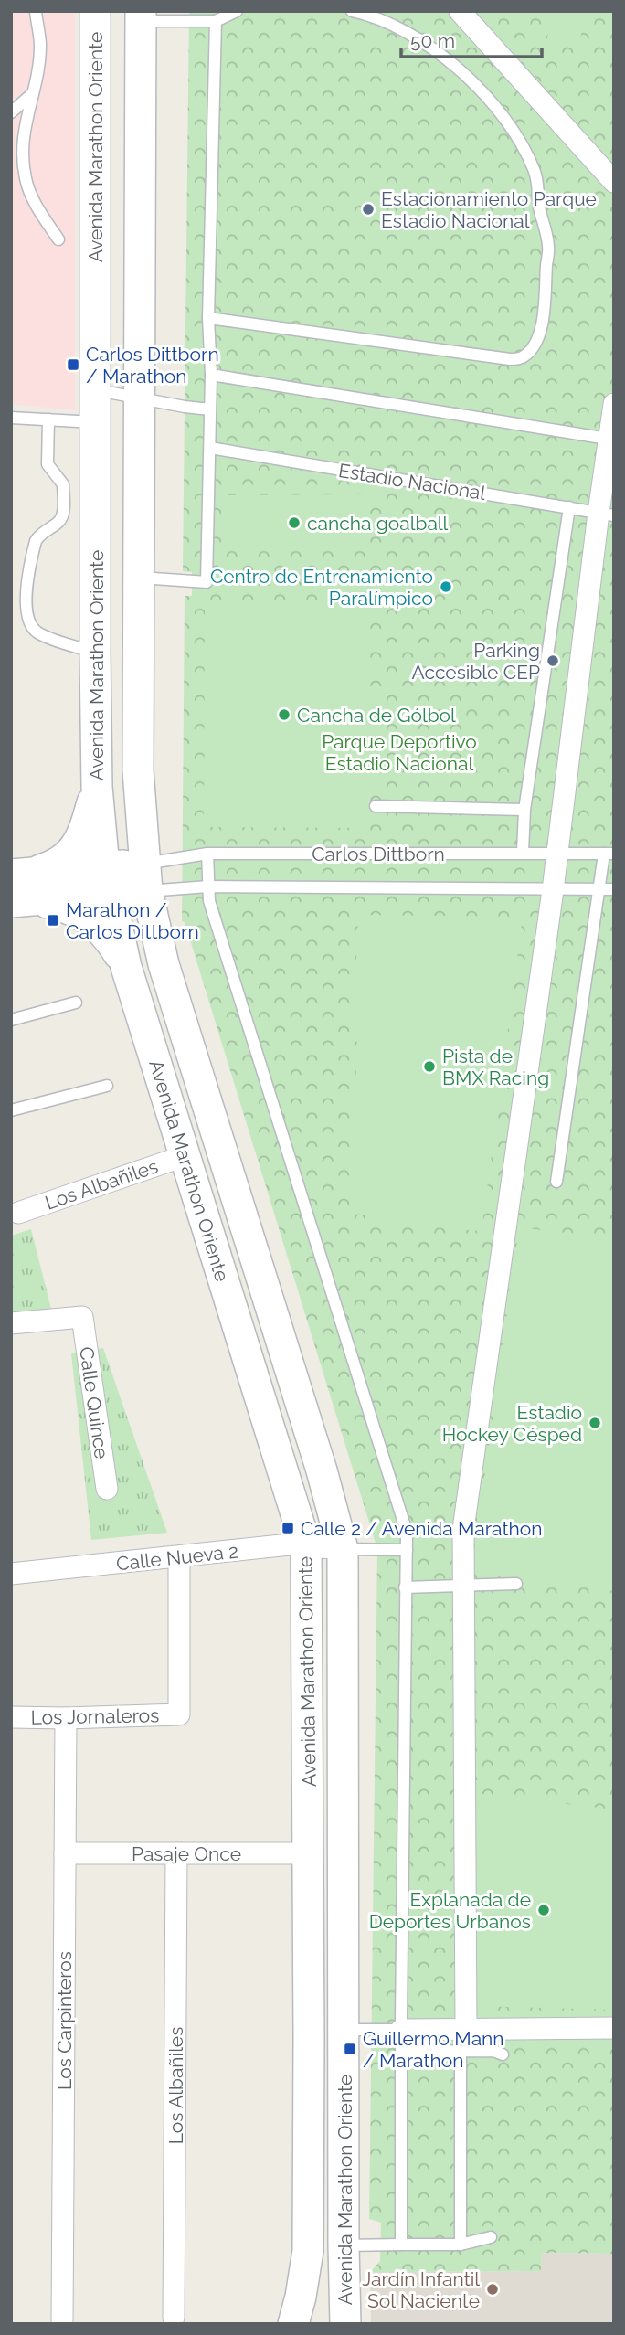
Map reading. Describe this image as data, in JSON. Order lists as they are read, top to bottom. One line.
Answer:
{"streets":{"main road":["Avenida Marathon Oriente"],"street":["Los Albañiles","Calle Quince","Calle Nueva 2","Los Jornaleros","Pasaje Once","Los Carpinteros"],"lane":["Estadio Nacional","Carlos Dittborn"]},"crossings":[["Avenida Marathon Oriente","Carlos Dittborn"],["Avenida Marathon Oriente","Los Albañiles"],["Avenida Marathon Oriente","Calle Nueva 2"],["Avenida Marathon Oriente","Pasaje Once"],["Los Albañiles","Pasaje Once"],["Calle Nueva 2","Los Jornaleros"],["Los Jornaleros","Los Carpinteros"],["Pasaje Once","Los Carpinteros"]],"parks":["Parque Deportivo Estadio Nacional"],"places":{"other":["Estacionamiento Parque Estadio Nacional","cancha goalball","Centro de Entrenamiento Paralímpico","Parking Accesible CEP","Cancha de Gólbol","Pista de BMX Racing","Estadio Hockey Césped","Explanada de Deportes Urbanos","Jardín Infantil Sol Naciente"],"transit":["Carlos Dittborn / Marathon","Marathon / Carlos Dittborn","Calle 2 / Avenida Marathon","Guillermo Mann / Marathon"]},"scale_bar":"50 m"}
